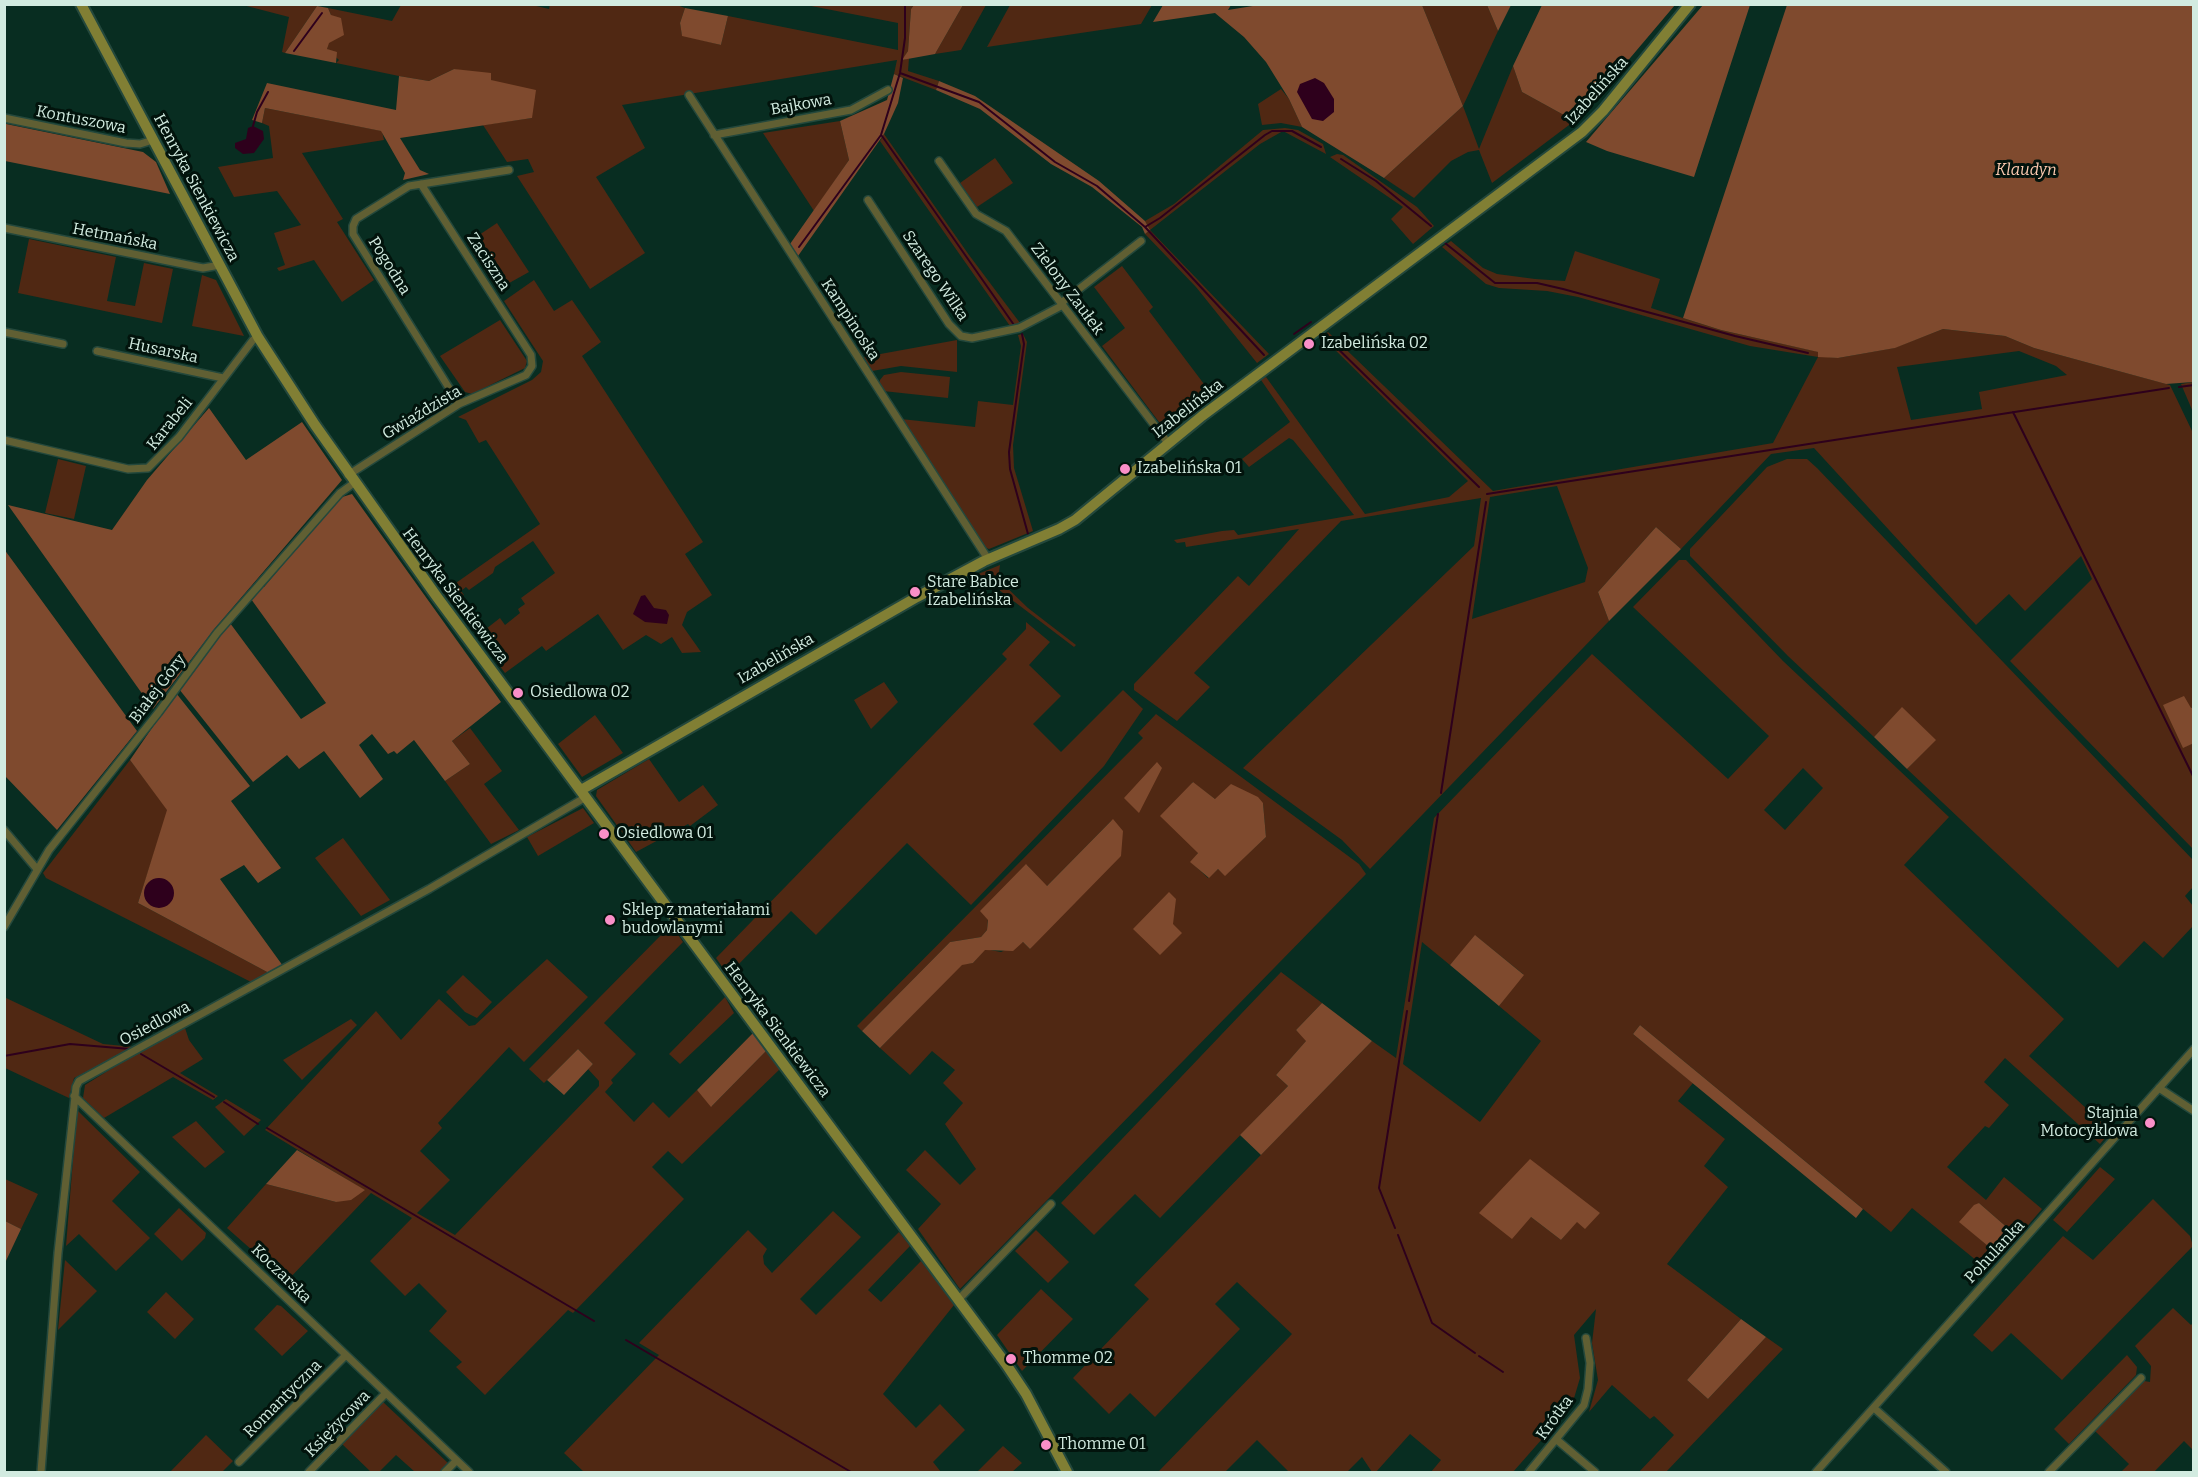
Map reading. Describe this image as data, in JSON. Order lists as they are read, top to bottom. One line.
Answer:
{"streets":{"street":["Izabelińska","Bajkowa","Kontuszowa","Henryka Sienkiewicza","Hetmańska","Zaciszna","Pogodna","Szarego Wilka","Zielony Zaułek","Kampinoska","Husarska","Gwiaździsta","Karabeli","Białej Góry","Osiedlowa","Pohulanka","Koczarska","Romantyczna","Krótka","Księżycowa"]},"crossings":[["Izabelińska","Henryka Sienkiewicza"],["Izabelińska","Zielony Zaułek"],["Izabelińska","Kampinoska"],["Izabelińska","Osiedlowa"],["Bajkowa","Kampinoska"],["Kontuszowa","Henryka Sienkiewicza"],["Henryka Sienkiewicza","Hetmańska"],["Henryka Sienkiewicza","Gwiaździsta"],["Henryka Sienkiewicza","Karabeli"],["Henryka Sienkiewicza","Białej Góry"],["Henryka Sienkiewicza","Osiedlowa"],["Zaciszna","Pogodna"],["Zaciszna","Gwiaździsta"],["Pogodna","Gwiaździsta"],["Szarego Wilka","Zielony Zaułek"],["Husarska","Karabeli"],["Gwiaździsta","Białej Góry"],["Osiedlowa","Koczarska"],["Koczarska","Romantyczna"],["Koczarska","Księżycowa"]],"parks":["Klaudyn"],"places":["Izabelińska 02","Izabelińska 01","Stare Babice Izabelińska","Osiedlowa 02","Osiedlowa 01","Sklep z materiałami budowlanymi","Stajnia Motocyklowa","Thomme 02","Thomme 01"]}
